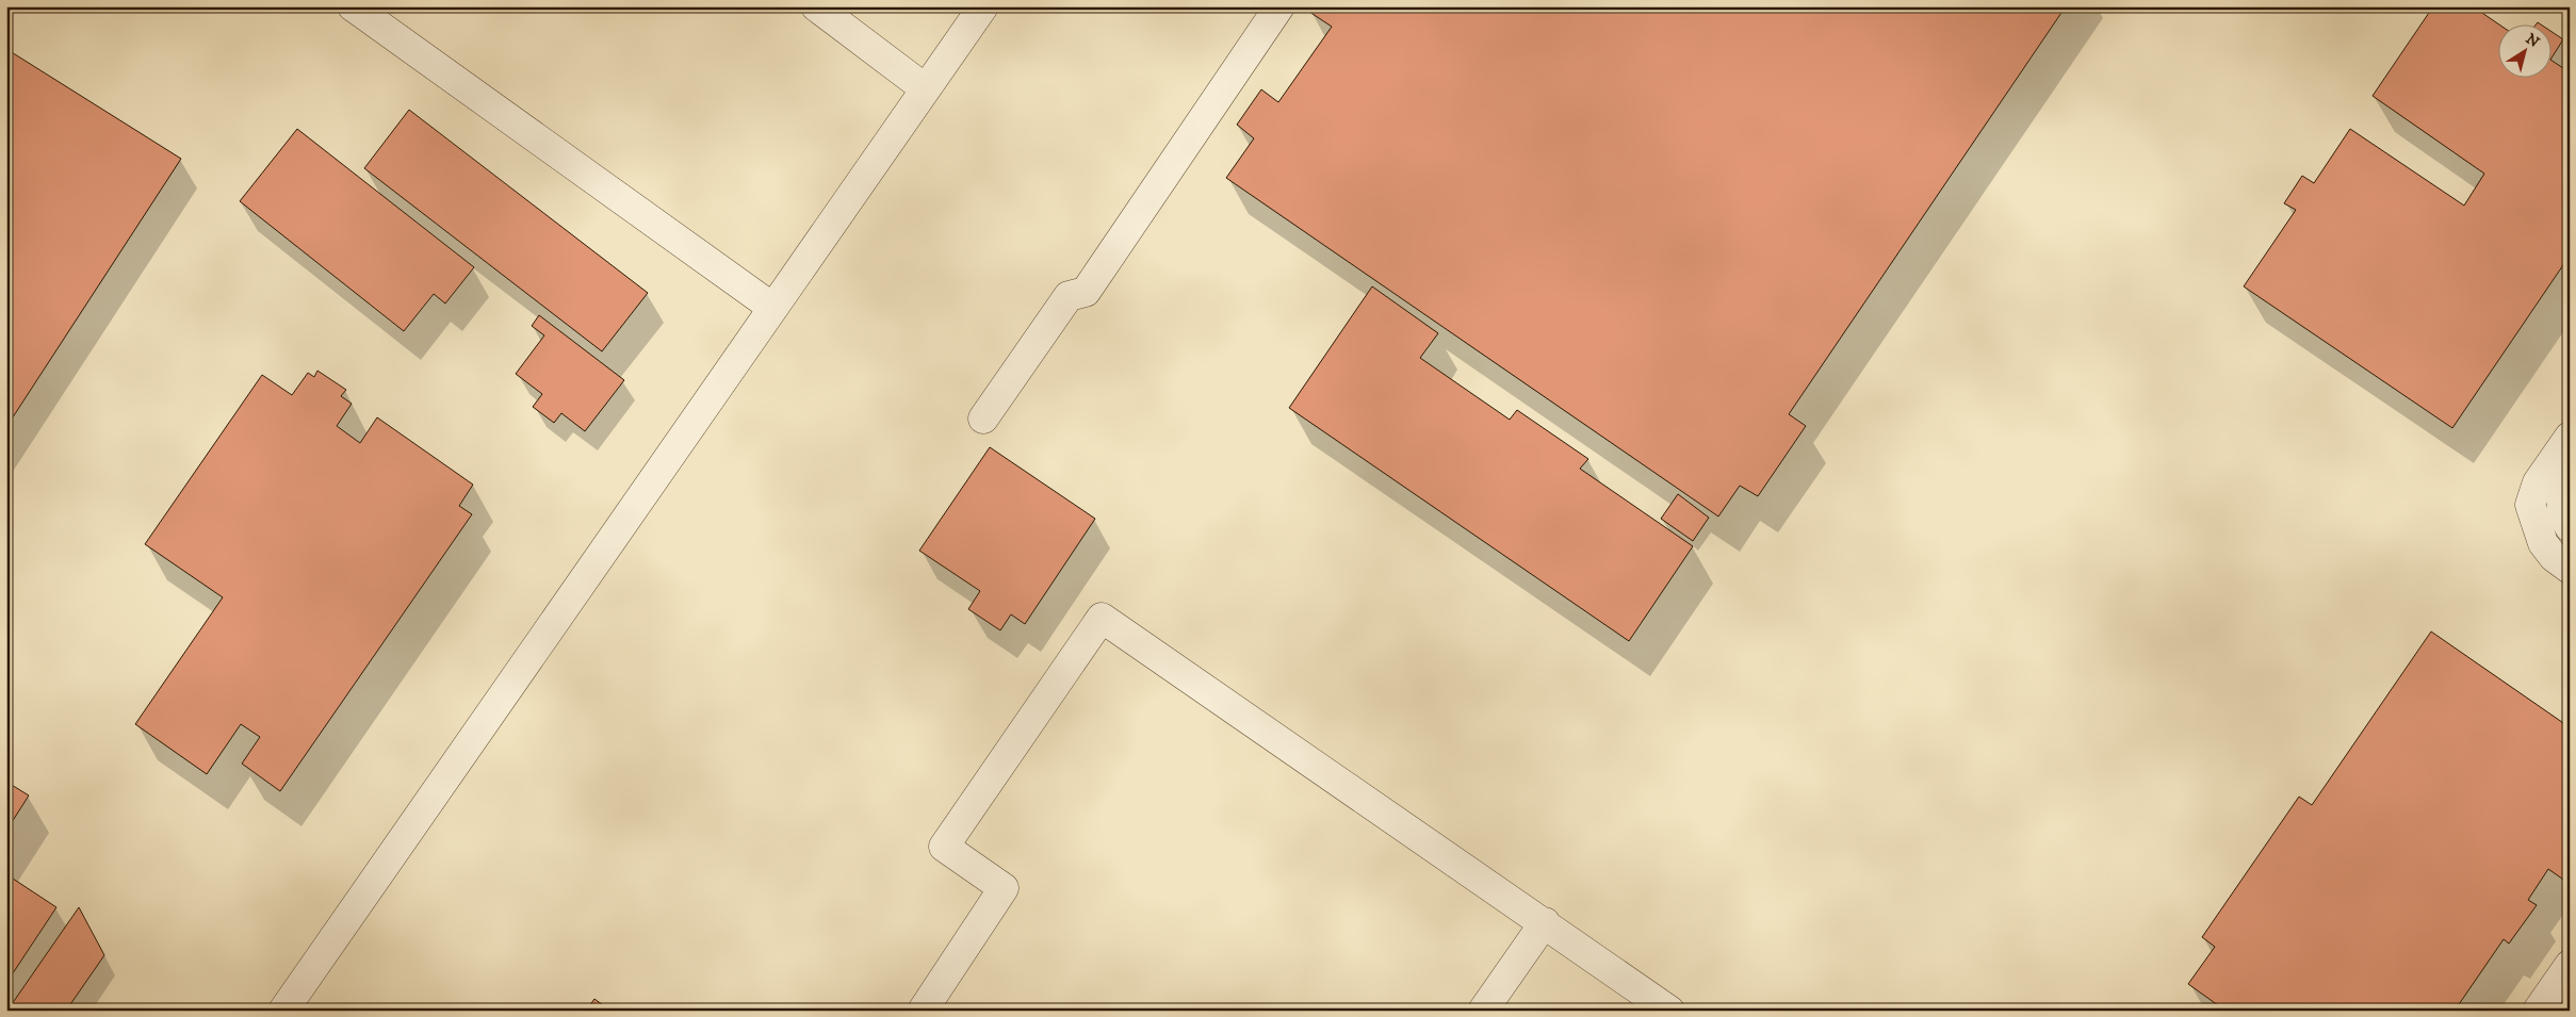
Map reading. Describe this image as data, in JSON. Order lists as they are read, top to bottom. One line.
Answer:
{"north":"top right"}
